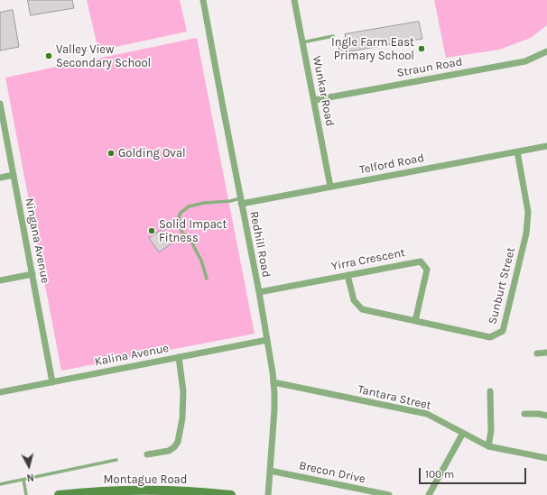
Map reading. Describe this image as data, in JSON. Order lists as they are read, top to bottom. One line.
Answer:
{"streets":{"main road":["Montague Road"],"street":["Straun Road","Wunkar Road","Telford Road","Ningana Avenue","Redhill Road","Yirra Crescent","Sunburt Street","Kalina Avenue","Tantara Street","Brecon Drive"]},"crossings":[["Straun Road","Wunkar Road"],["Wunkar Road","Telford Road"],["Telford Road","Redhill Road"],["Telford Road","Sunburt Street"],["Ningana Avenue","Kalina Avenue"],["Redhill Road","Yirra Crescent"],["Redhill Road","Kalina Avenue"],["Redhill Road","Tantara Street"],["Redhill Road","Brecon Drive"],["Yirra Crescent","Sunburt Street"]],"places":["Ingle Farm East Primary School","Valley View Secondary School","Golding Oval","Solid Impact Fitness"],"scale_bar":"100 m","north":"bottom"}
